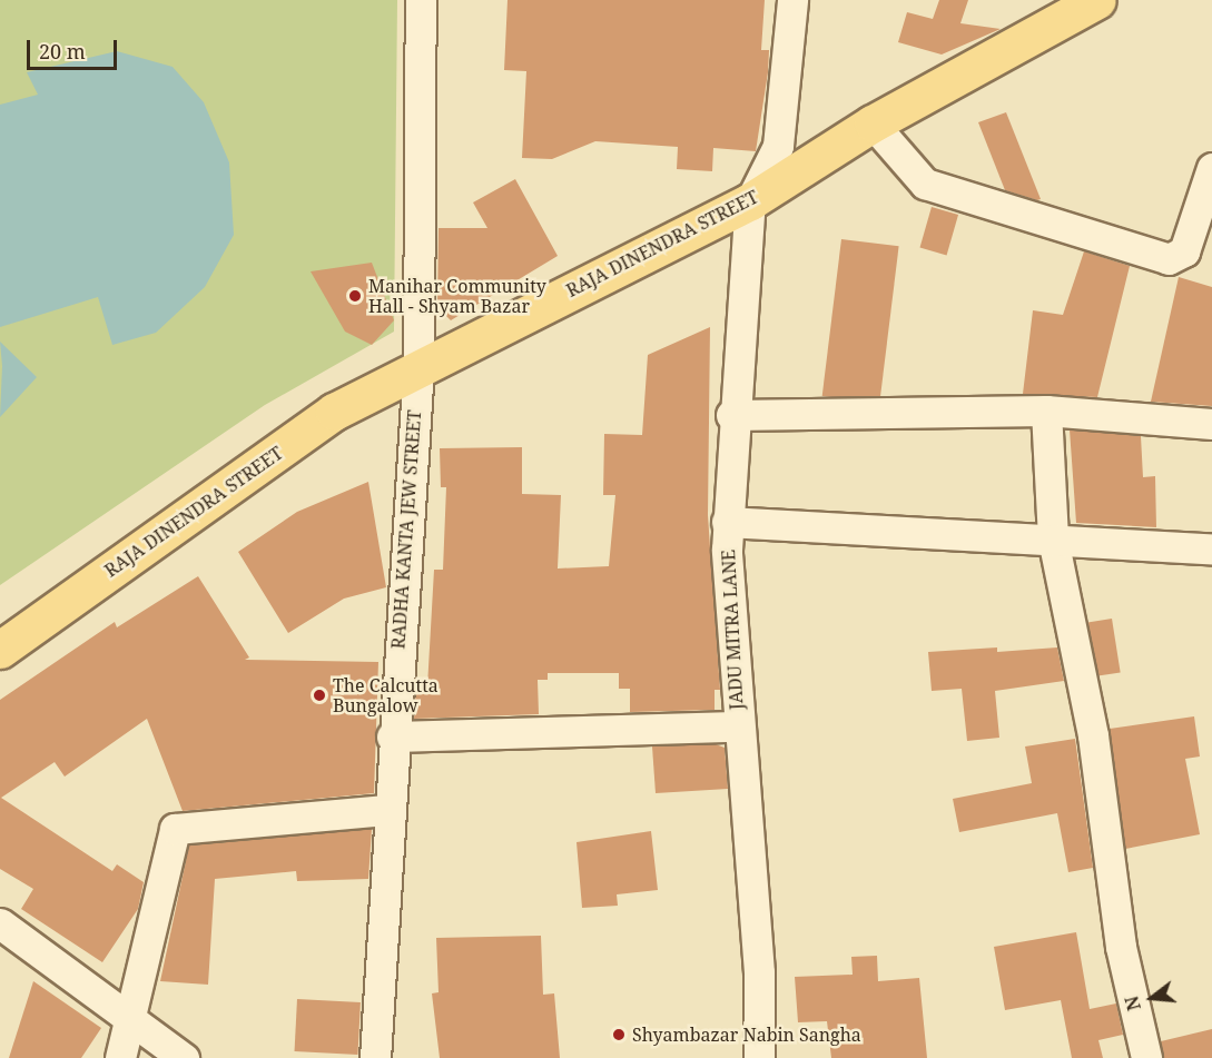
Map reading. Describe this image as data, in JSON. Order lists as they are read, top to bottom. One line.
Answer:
{"streets":{"main road":["RAJA DINENDRA STREET"],"street":["RADHA KANTA JEW STREET","JADU MITRA LANE"]},"crossings":[["RAJA DINENDRA STREET","RADHA KANTA JEW STREET"],["RAJA DINENDRA STREET","JADU MITRA LANE"]],"places":["Manihar Community Hall - Shyam Bazar","The Calcutta Bungalow","Shyambazar Nabin Sangha"],"scale_bar":"20 m","north":"left"}
